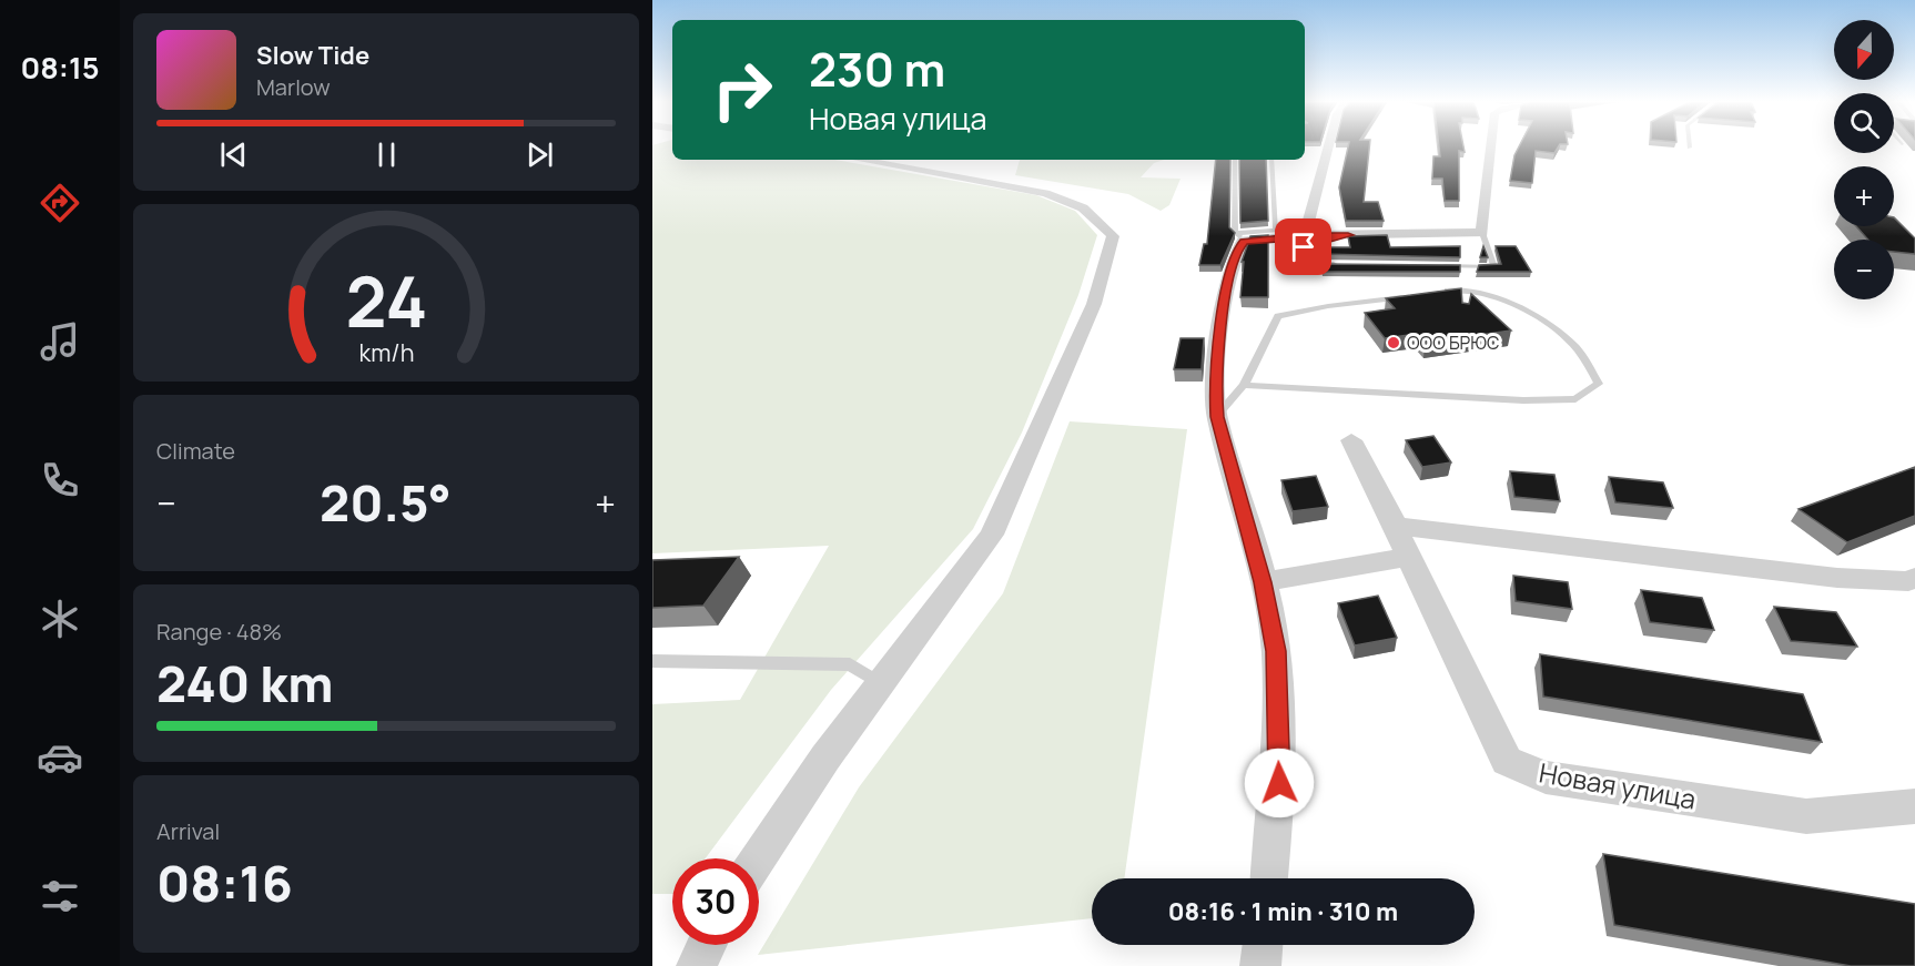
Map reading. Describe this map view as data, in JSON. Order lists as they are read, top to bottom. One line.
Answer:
{"streets":{"street":["Новая улица"]},"places":["ООО БРЮС"],"north":"bottom","page":{"tabs":"08:15","map_buttons":["+","−"],"turn":["230 m","Новая улица"],"song":["Slow Tide","Marlow"],"tile":["Climate",["Range · 48%","240 km"],["Arrival","08:16"]],"heat":["−","20.5°","+"],"limit":"30","trip":"08:16 · 1 min · 310 m","gauge":["24","km/h"]}}
